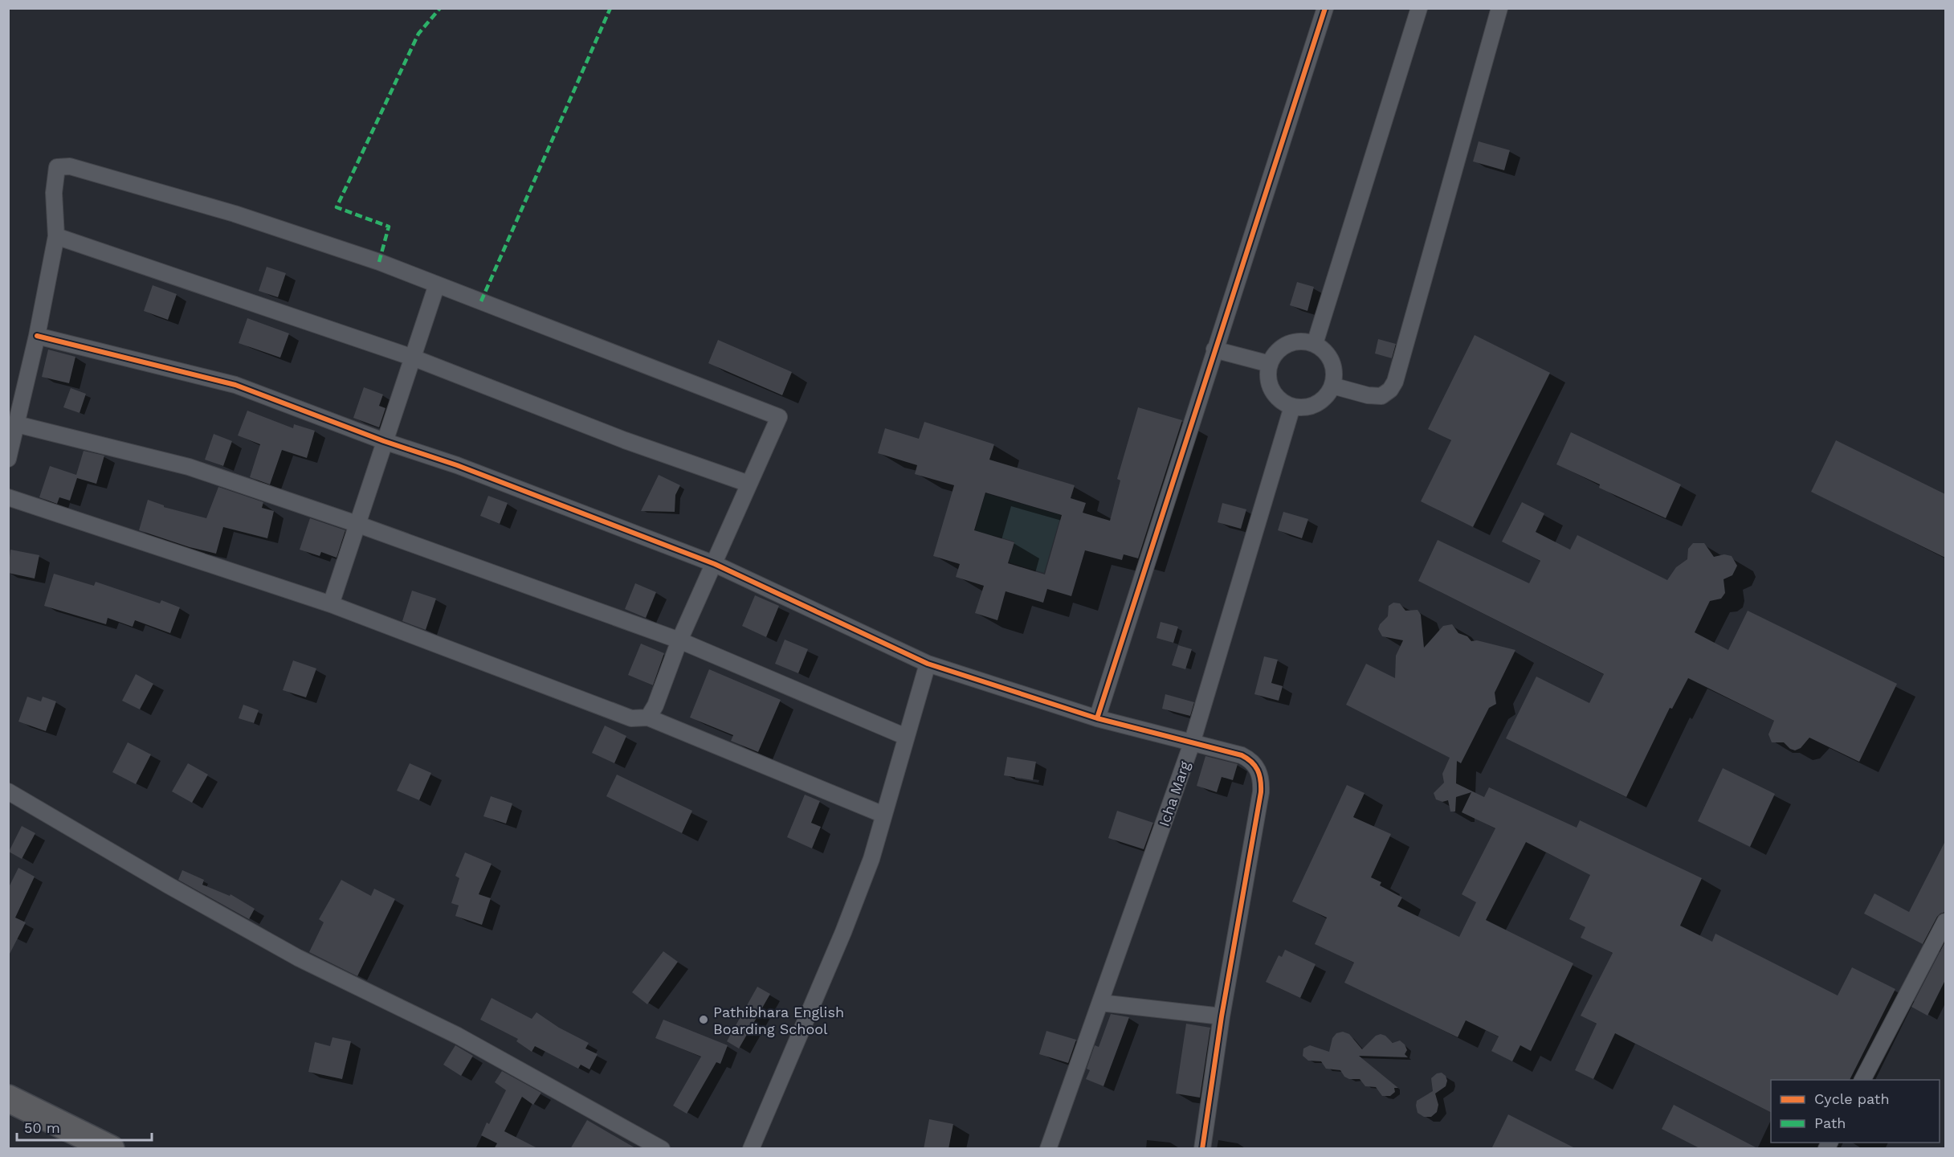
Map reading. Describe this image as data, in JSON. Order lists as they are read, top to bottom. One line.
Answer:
{"streets":{"street":["Icha Marg"]},"places":["Pathibhara English Boarding School"],"legend":["Cycle path","Path"],"scale_bar":"50 m"}
